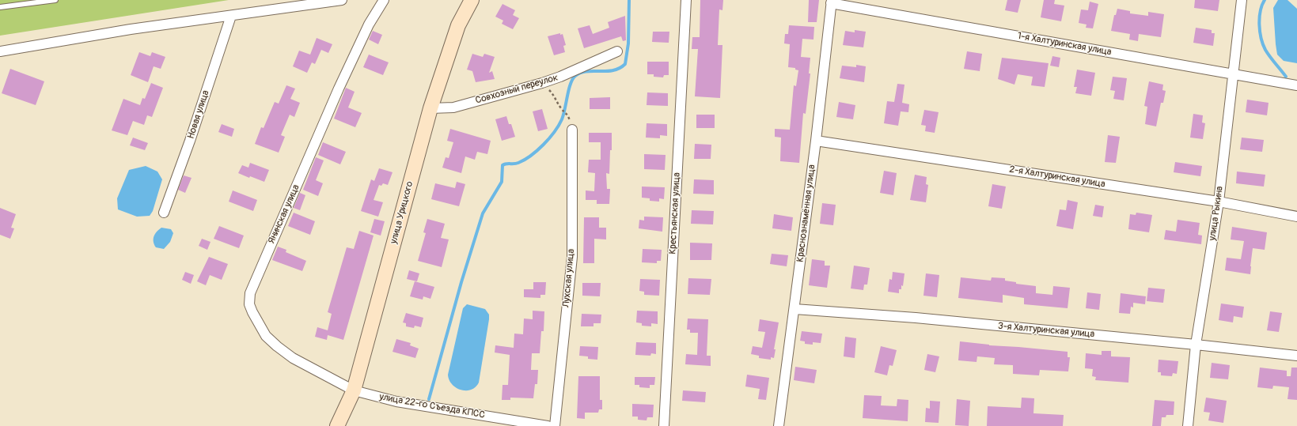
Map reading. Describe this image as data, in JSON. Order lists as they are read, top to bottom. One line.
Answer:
{"streets":{"main road":["улица Урицкого"],"street":["1-я Халтуринская улица","Совхозный переулок","Новая улица","2-я Халтуринская улица","Крестьянская улица","Краснознамённая улица","улица Рыкина","Янинская улица","Лухская улица","3-я Халтуринская улица","улица 22-го Съезда КПСС"]},"crossings":[["1-я Халтуринская улица","Краснознамённая улица"],["1-я Халтуринская улица","улица Рыкина"],["Совхозный переулок","улица Урицкого"],["2-я Халтуринская улица","Краснознамённая улица"],["2-я Халтуринская улица","улица Рыкина"],["улица Урицкого","Янинская улица"],["улица Урицкого","улица 22-го Съезда КПСС"],["Краснознамённая улица","3-я Халтуринская улица"],["улица Рыкина","3-я Халтуринская улица"],["Янинская улица","улица 22-го Съезда КПСС"]]}
